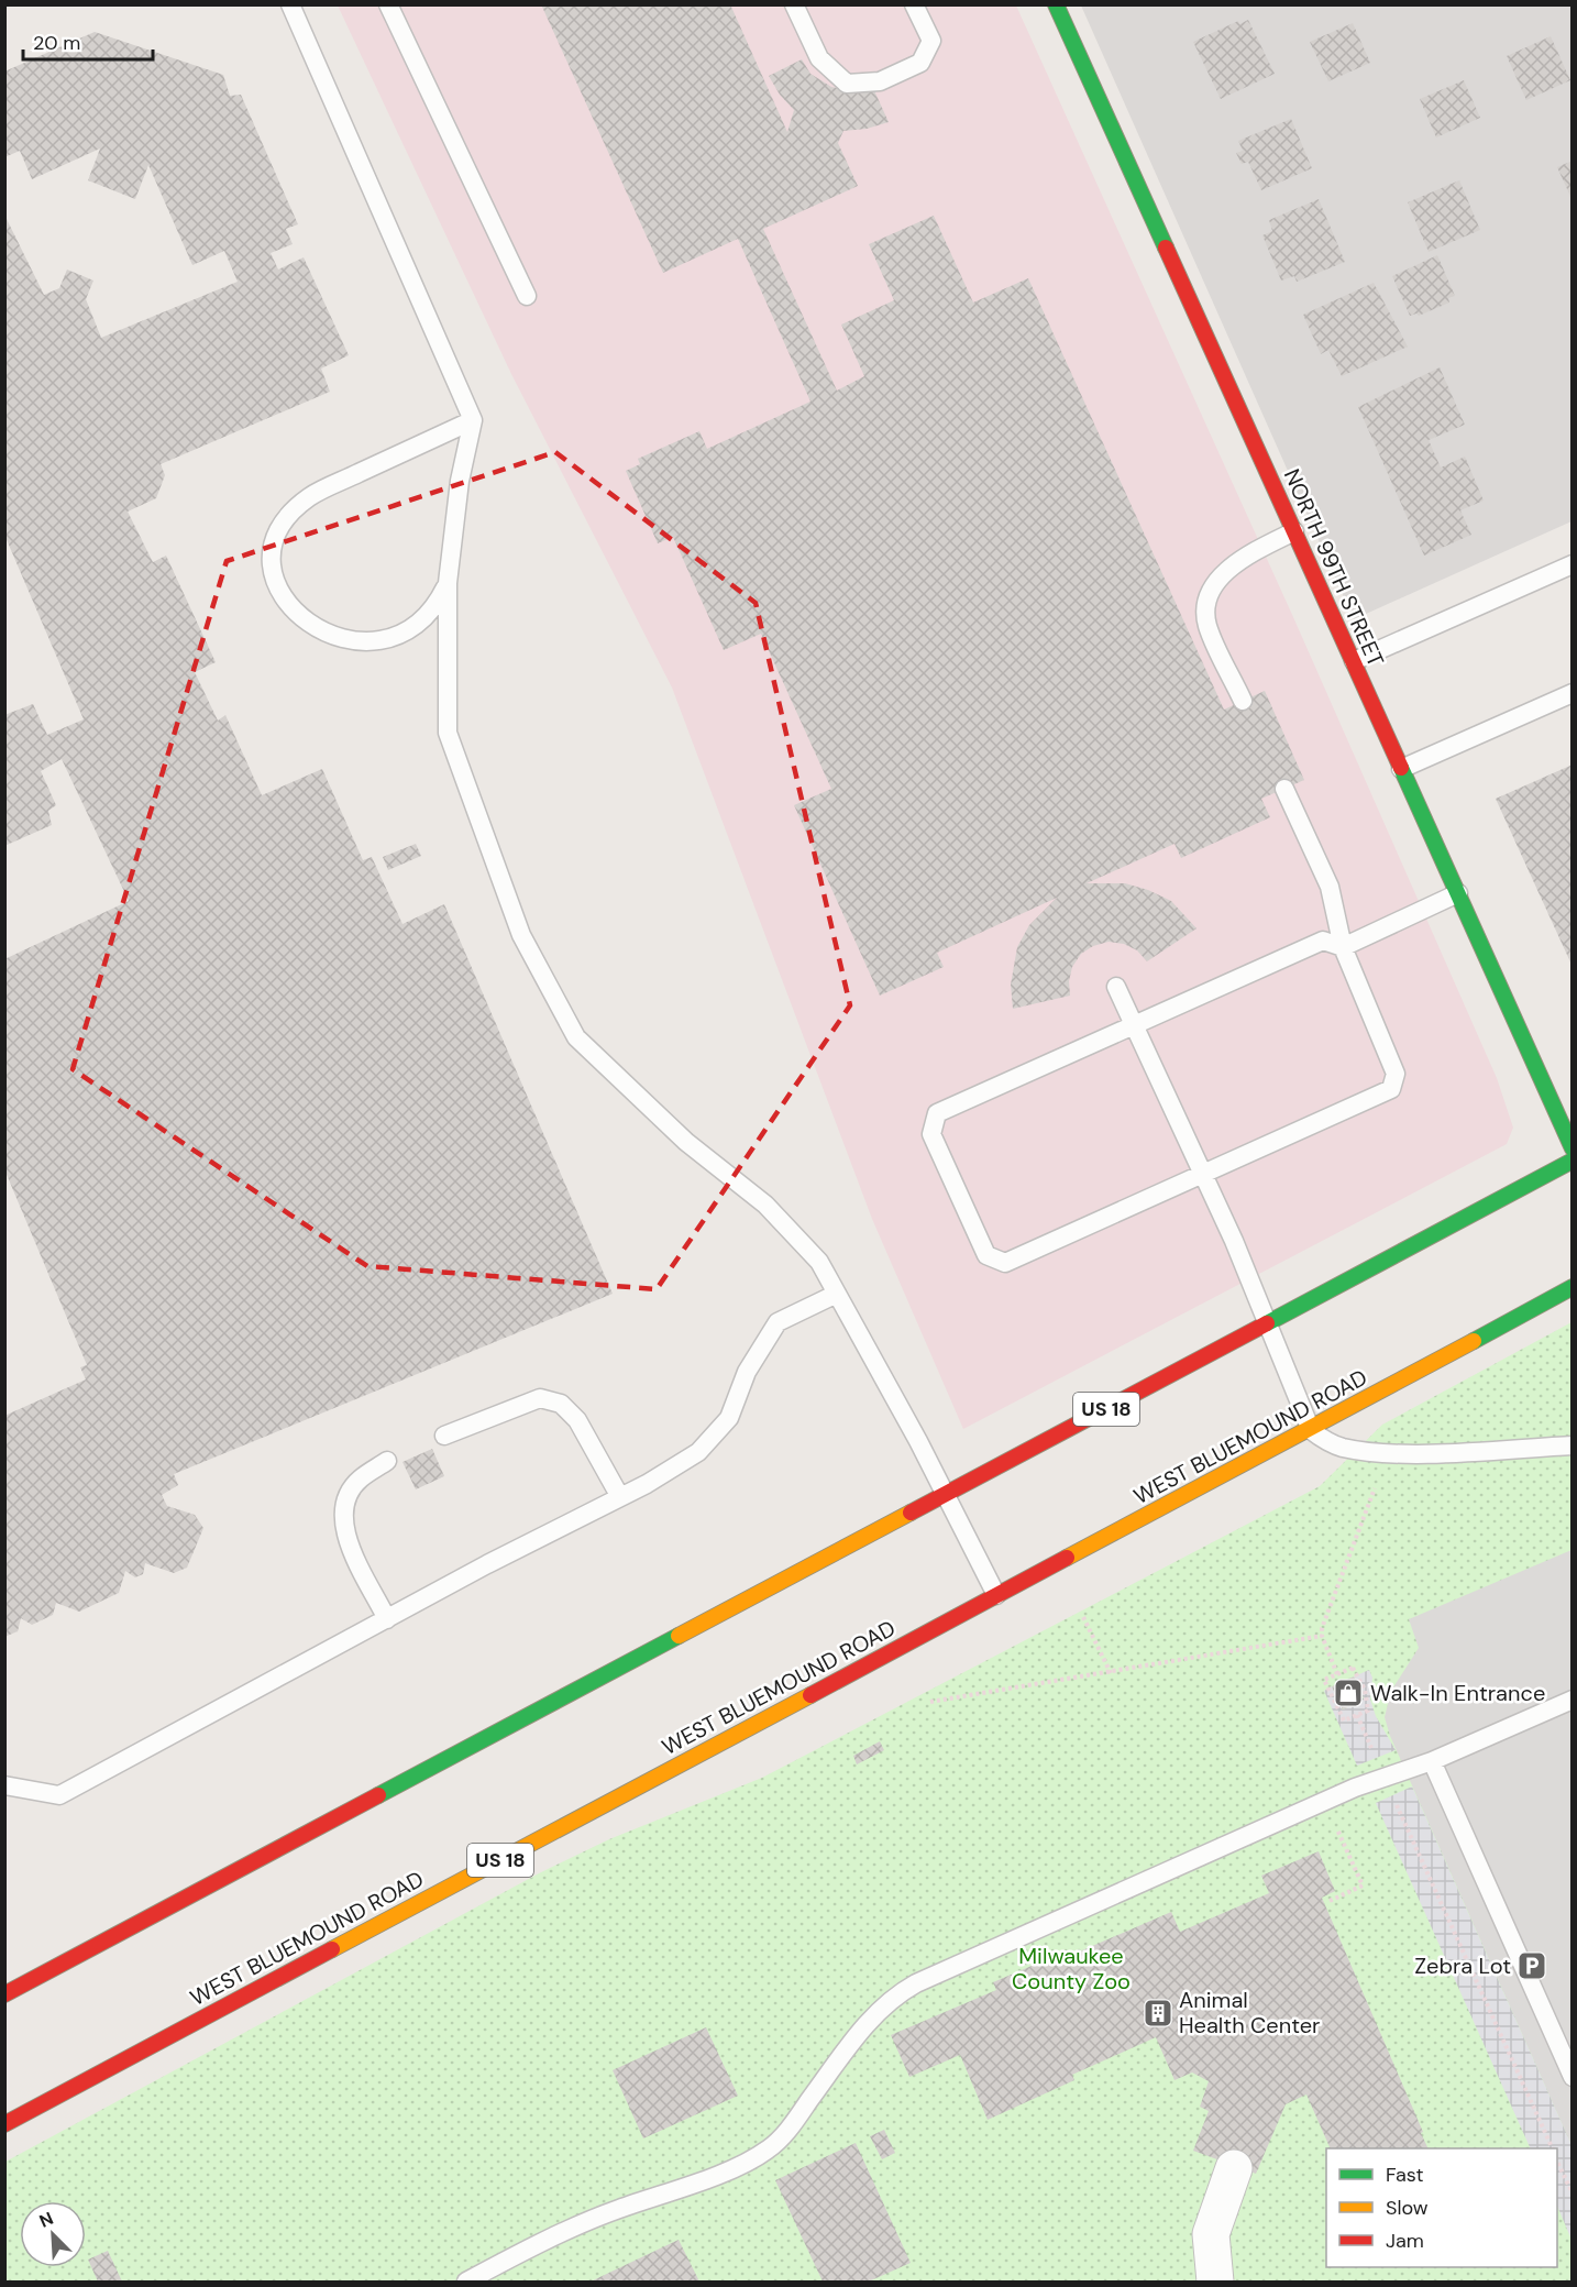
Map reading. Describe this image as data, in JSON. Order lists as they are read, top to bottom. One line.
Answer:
{"streets":{"main road":["NORTH 99TH STREET","US 18","WEST BLUEMOUND ROAD"]},"parks":["Milwaukee County Zoo"],"places":{"shop":["Walk-In Entrance"],"parking":["Zebra Lot"],"building":["Animal Health Center"]},"legend":["Fast","Slow","Jam"],"scale_bar":"20 m","north":"top left"}
